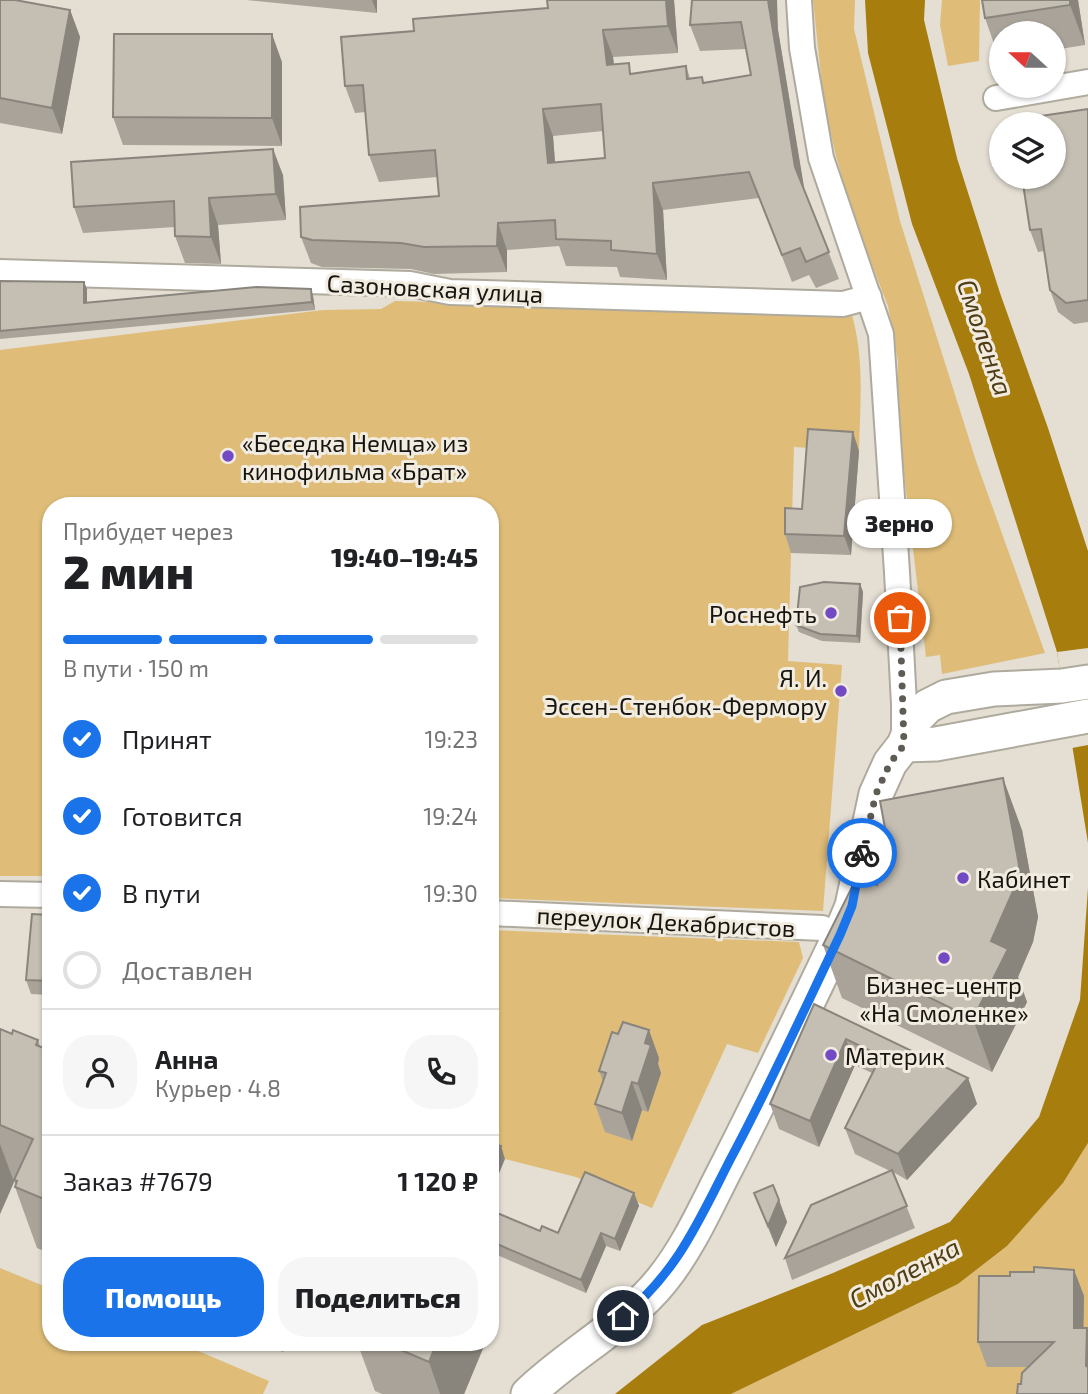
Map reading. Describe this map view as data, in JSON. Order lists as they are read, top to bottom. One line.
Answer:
{"streets":{"street":["Сазоновская улица","переулок Декабристов"]},"water":["Смоленка"],"places":["«Беседка Немца» из кинофильма «Брат»","Роснефть","Зерно","Я. И. Эссен-Стенбок-Фермору","Кабинет","Бизнес-центр «На Смоленке»","Материк"],"north":"left","page":{"heading":["2 мин","Прибудет через","19:40–19:45"],"panel":["Анна","Курьер · 4.8","Заказ #7679","1 120 ₽"],"bubble":"Зерно","bar":"В пути · 150 m","list":[["Принят","19:23"],["Готовится","19:24"],["В пути","19:30"],"Доставлен"],"buttons":["Помощь","Поделиться"]}}
